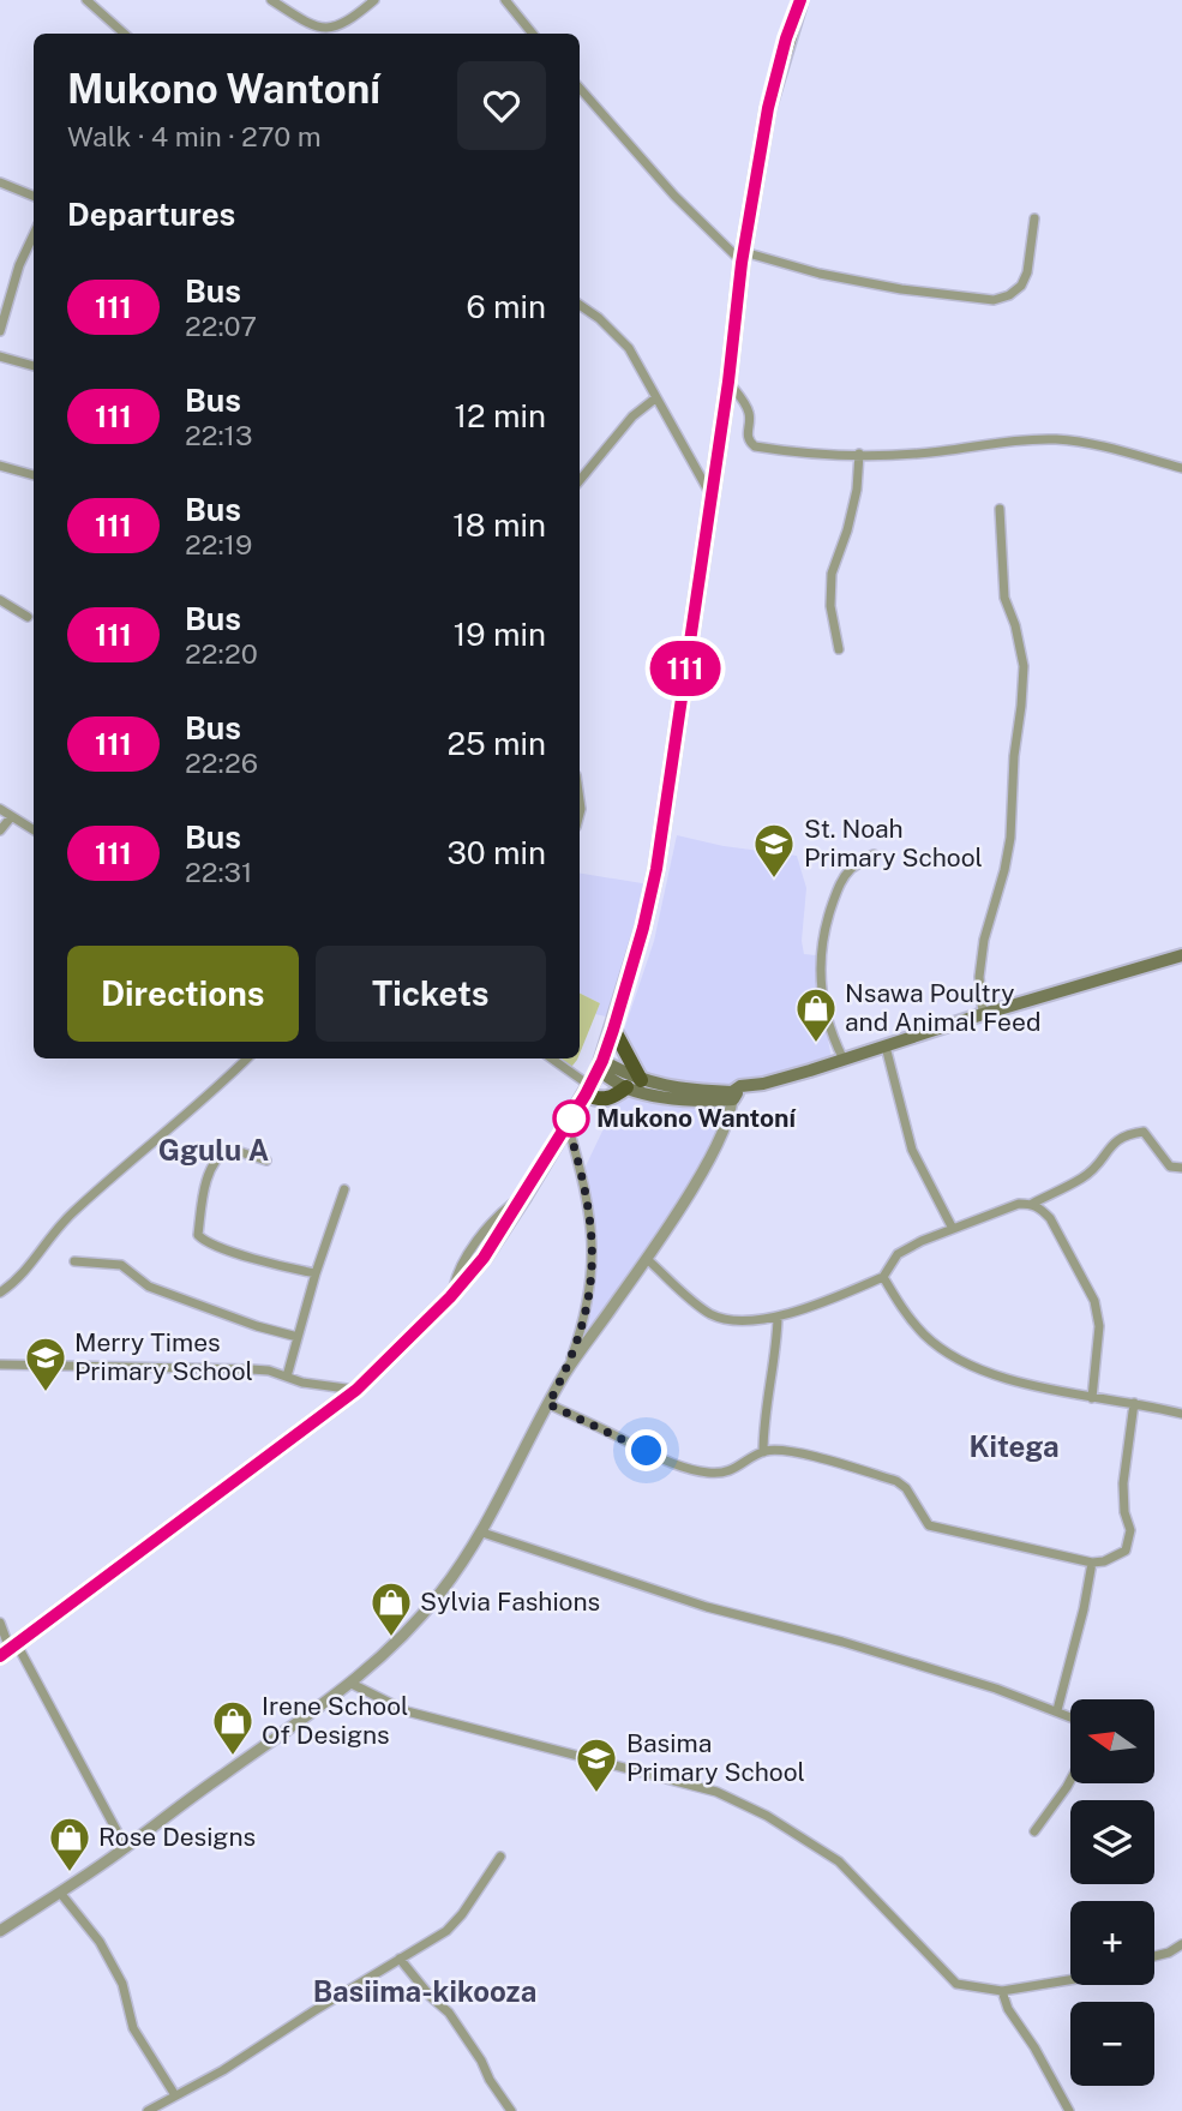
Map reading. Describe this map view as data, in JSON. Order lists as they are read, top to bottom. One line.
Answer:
{"districts":["Ggulu A","Kitega","Basiima-kikooza"],"places":{"school or university":["St. Noah Primary School","Merry Times Primary School","Basima Primary School"],"shop":["Nsawa Poultry and Animal Feed","Sylvia Fashions","Irene School Of Designs","Rose Designs"],"other":["Mukono Wantoní"]},"lines":["bus line 111"],"north":"left","page":{"on_map":"111","heading":[["Mukono Wantoní","Walk · 4 min · 270 m"],"Departures"],"list":[{"mark":"111","name":"Bus","note":"22:07","value":"6 min"},{"mark":"111","name":"Bus","note":"22:13","value":"12 min"},{"mark":"111","name":"Bus","note":"22:19","value":"18 min"},{"mark":"111","name":"Bus","note":"22:20","value":"19 min"},{"mark":"111","name":"Bus","note":"22:26","value":"25 min"},{"mark":"111","name":"Bus","note":"22:31","value":"30 min"}],"buttons":["Directions","Tickets"],"map_buttons":["+","−"]}}
